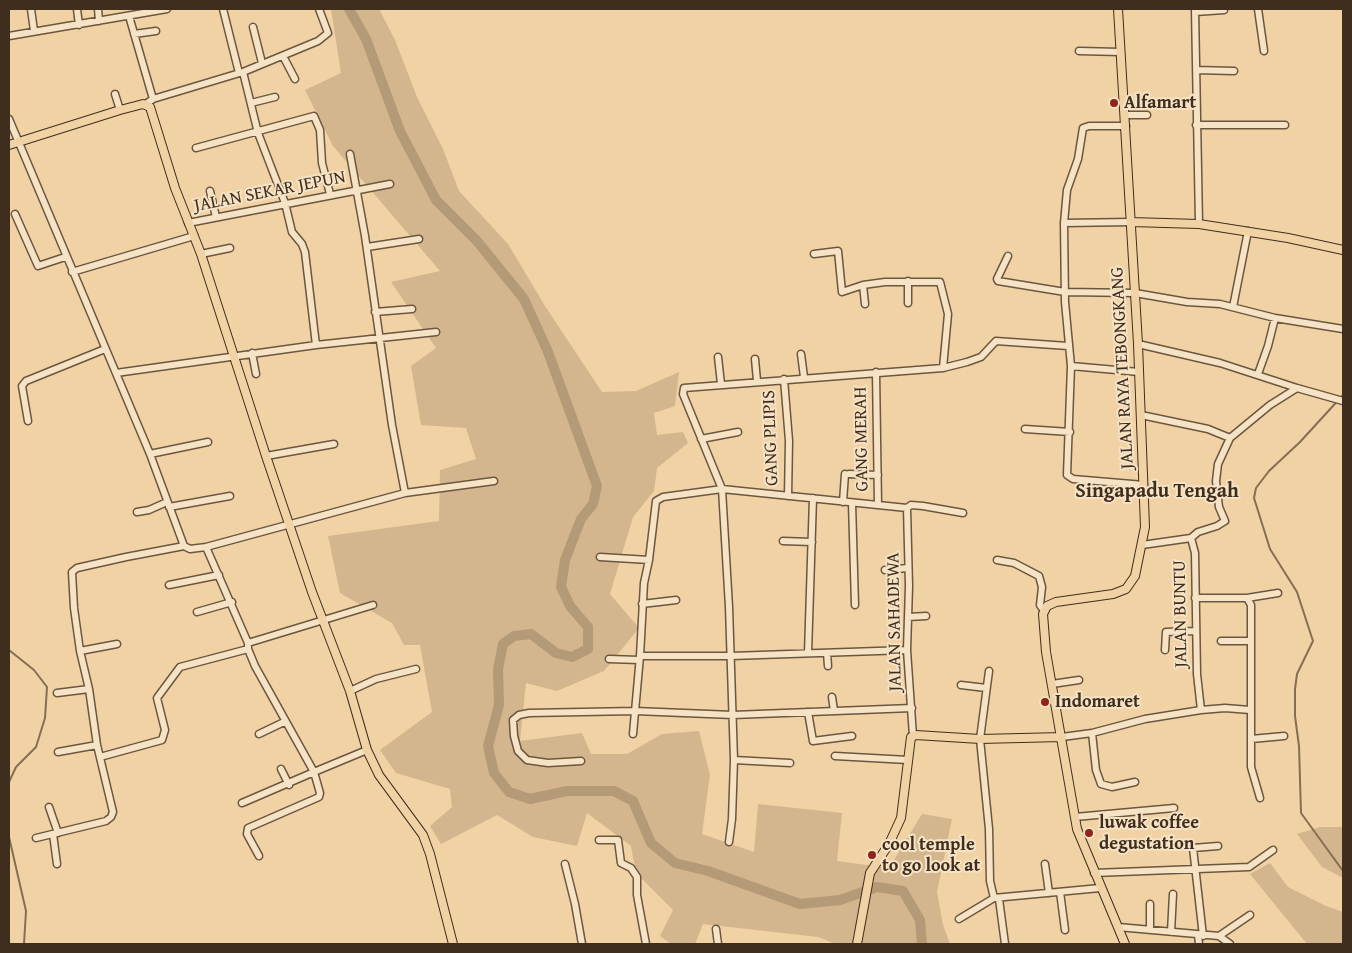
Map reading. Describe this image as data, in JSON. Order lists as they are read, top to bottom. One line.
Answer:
{"streets":{"main road":["JALAN RAYA TEBONGKANG"],"street":["JALAN SEKAR JEPUN","GANG PLIPIS","GANG MERAH","JALAN BUNTU","JALAN SAHADEWA"]},"crossings":[["JALAN RAYA TEBONGKANG","JALAN BUNTU"]],"districts":["Singapadu Tengah"],"places":["Alfamart","Indomaret","luwak coffee degustation","cool temple to go look at"]}
